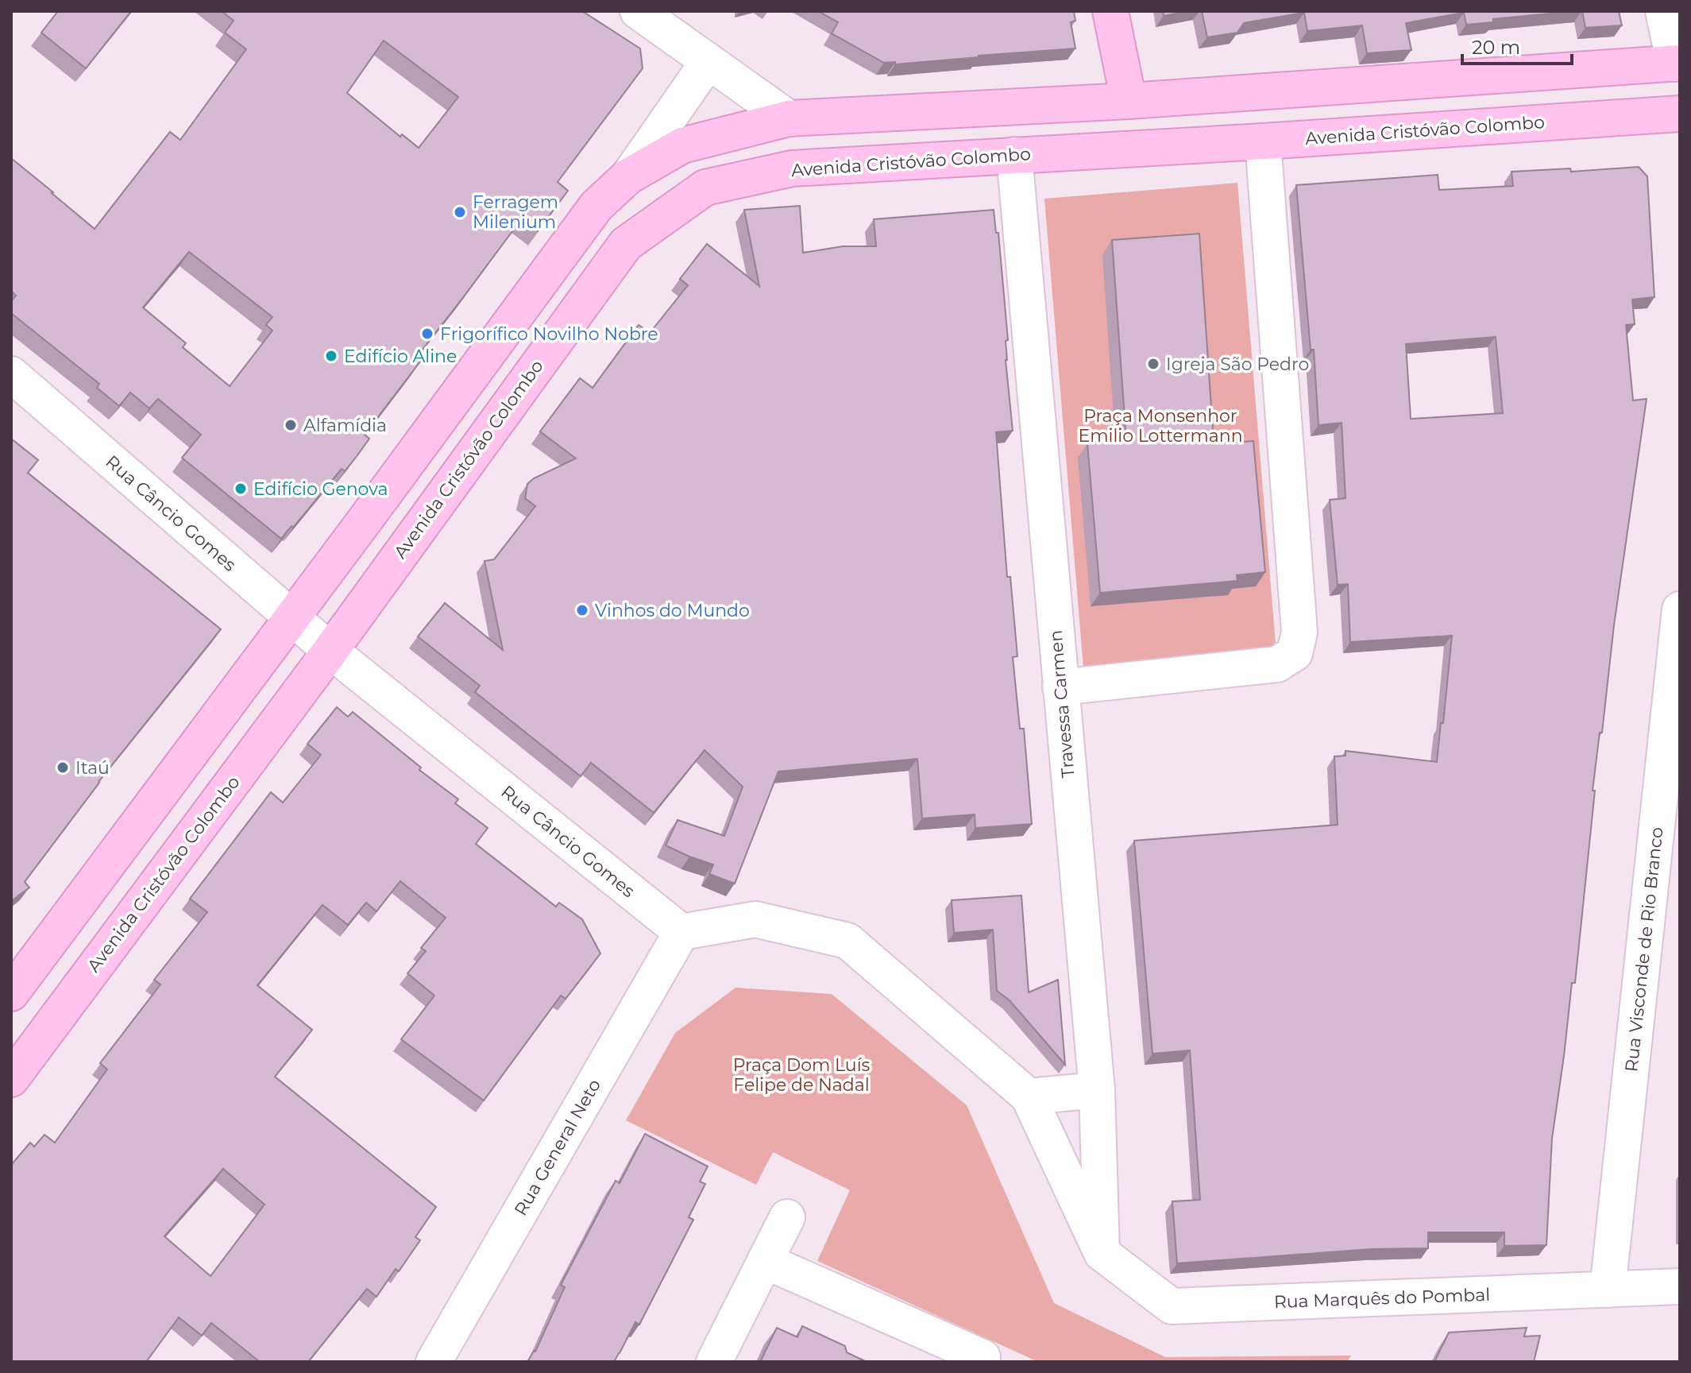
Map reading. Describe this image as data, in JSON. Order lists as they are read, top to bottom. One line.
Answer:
{"streets":{"main road":["Avenida Cristóvão Colombo"],"street":["Rua Câncio Gomes","Travessa Carmen","Rua Visconde de Rio Branco","Rua General Neto","Rua Marquês do Pombal"]},"crossings":[["Avenida Cristóvão Colombo","Rua Câncio Gomes"],["Avenida Cristóvão Colombo","Travessa Carmen"],["Rua Câncio Gomes","Rua General Neto"],["Travessa Carmen","Rua Marquês do Pombal"],["Rua Visconde de Rio Branco","Rua Marquês do Pombal"]],"parks":["Praça Monsenhor Emilio Lottermann","Praça Dom Luís Felipe de Nadal"],"places":["Ferragem Milenium","Frigorífico Novilho Nobre","Edifício Aline","Igreja São Pedro","Alfamídia","Edifício Genova","Vinhos do Mundo","Itaú"],"scale_bar":"20 m"}
